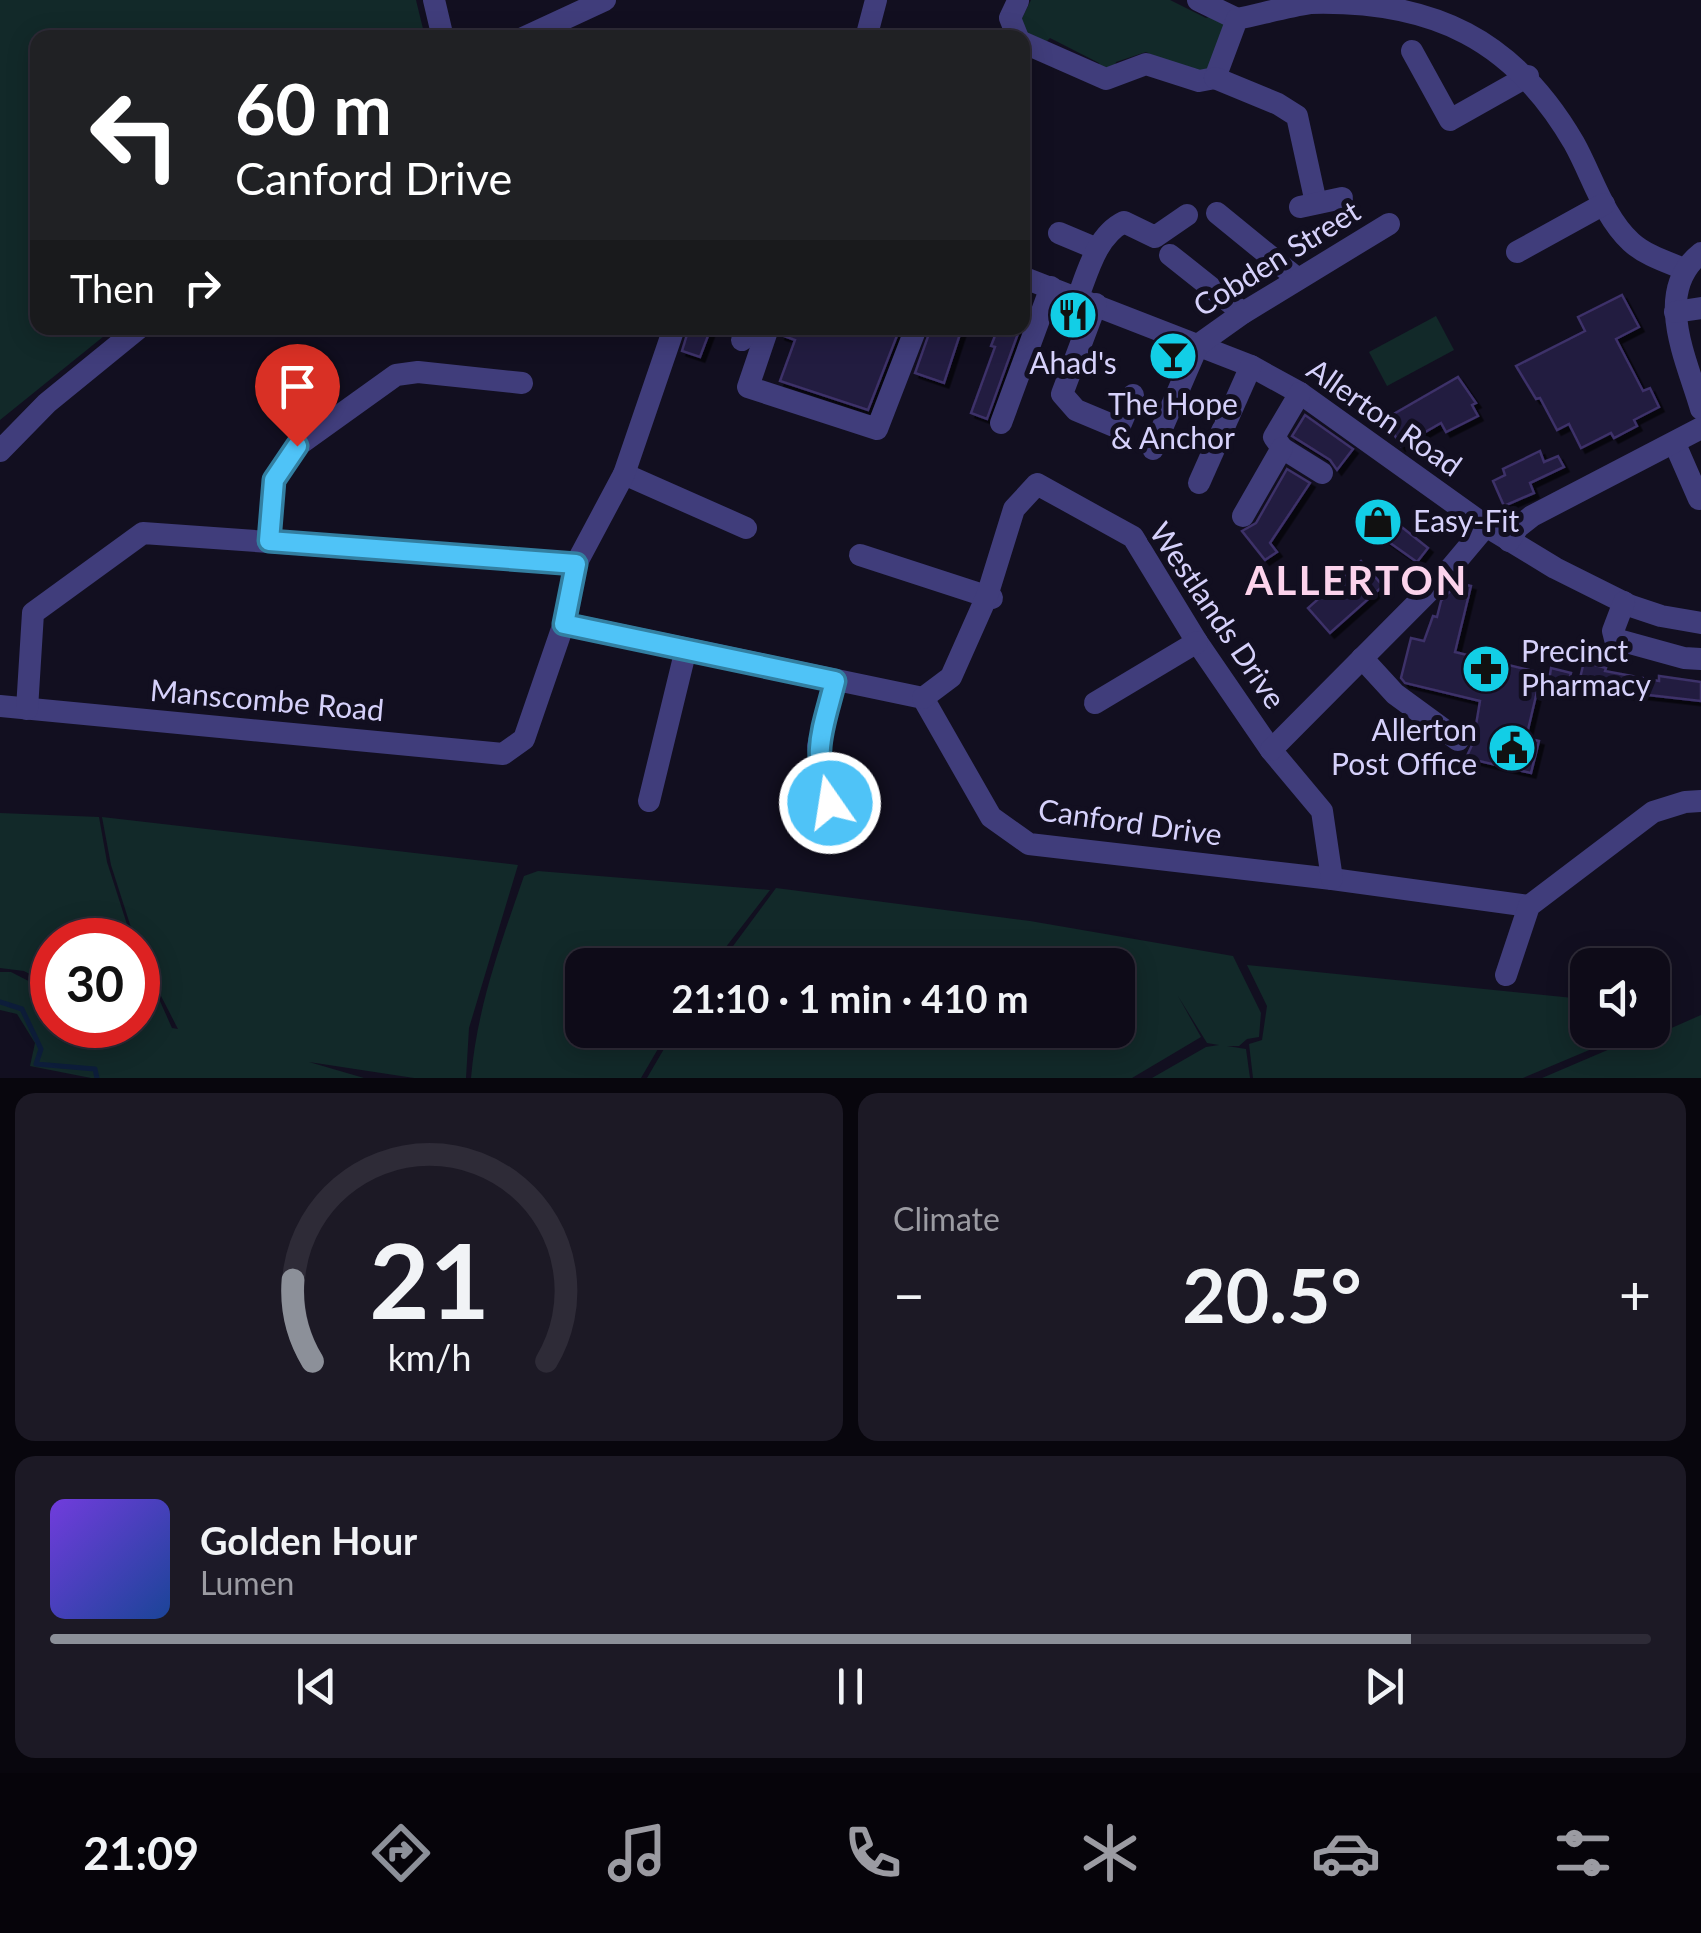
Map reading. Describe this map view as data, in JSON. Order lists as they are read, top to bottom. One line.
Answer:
{"streets":{"street":["Cobden Street","Allerton Road","Westlands Drive","Manscombe Road","Canford Drive"]},"crossings":[["Cobden Street","Allerton Road"],["Westlands Drive","Canford Drive"]],"districts":["ALLERTON"],"places":{"restaurant":["Ahad's"],"bar":["The Hope & Anchor"],"shop":["Easy-Fit"],"pharmacy":["Precinct Pharmacy"],"public building":["Allerton Post Office"]},"page":{"turn":["60 m","Canford Drive"],"then":"Then","limit":"30","trip":"21:10 · 1 min · 410 m","tile":"Climate","heat":["−","20.5°","+"],"song":["Golden Hour","Lumen"],"tabs":"21:09","gauge":["21","km/h"]}}
